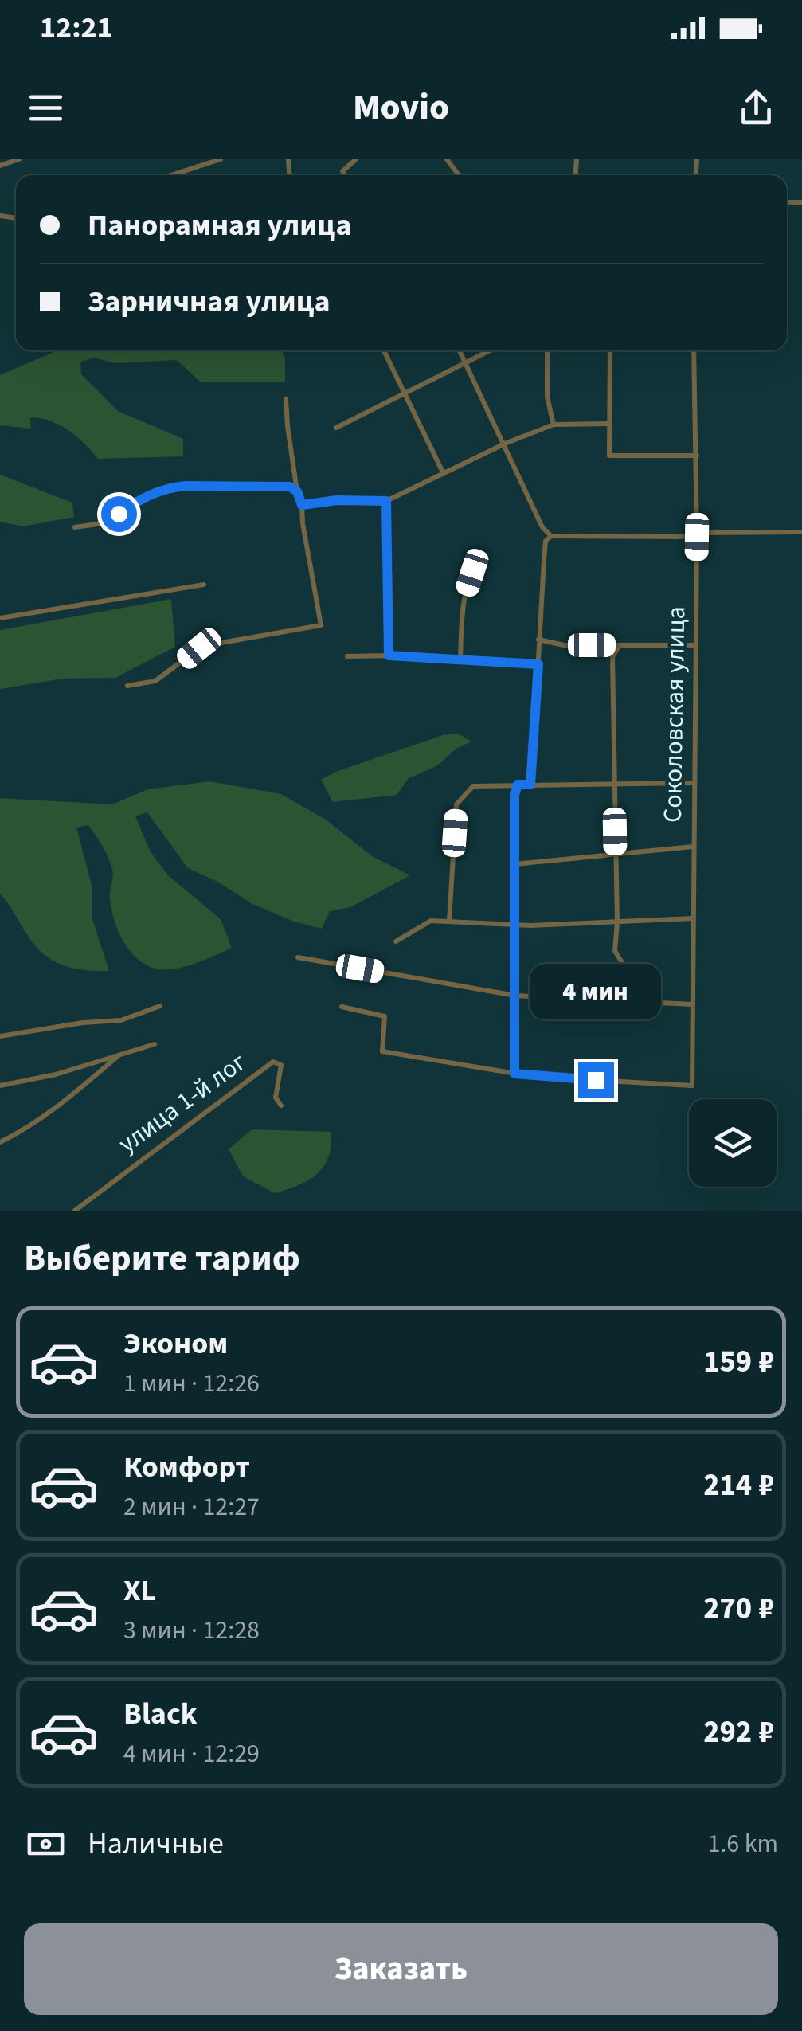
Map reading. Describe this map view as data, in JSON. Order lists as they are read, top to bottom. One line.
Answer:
{"streets":{"street":["Соколовская улица","улица 1-й лог"]},"page":{"status":"12:21","header":"Movio","banner":["Панорамная улица","Зарничная улица"],"bubble":"4 мин","heading":"Выберите тариф","list":[{"name":"Эконом","note":"1 мин · 12:26","value":"159 ₽"},{"name":"Комфорт","note":"2 мин · 12:27","value":"214 ₽"},{"name":"XL","note":"3 мин · 12:28","value":"270 ₽"},{"name":"Black","note":"4 мин · 12:29","value":"292 ₽"}],"pay":["Наличные","1.6 km"],"buttons":"Заказать"}}
